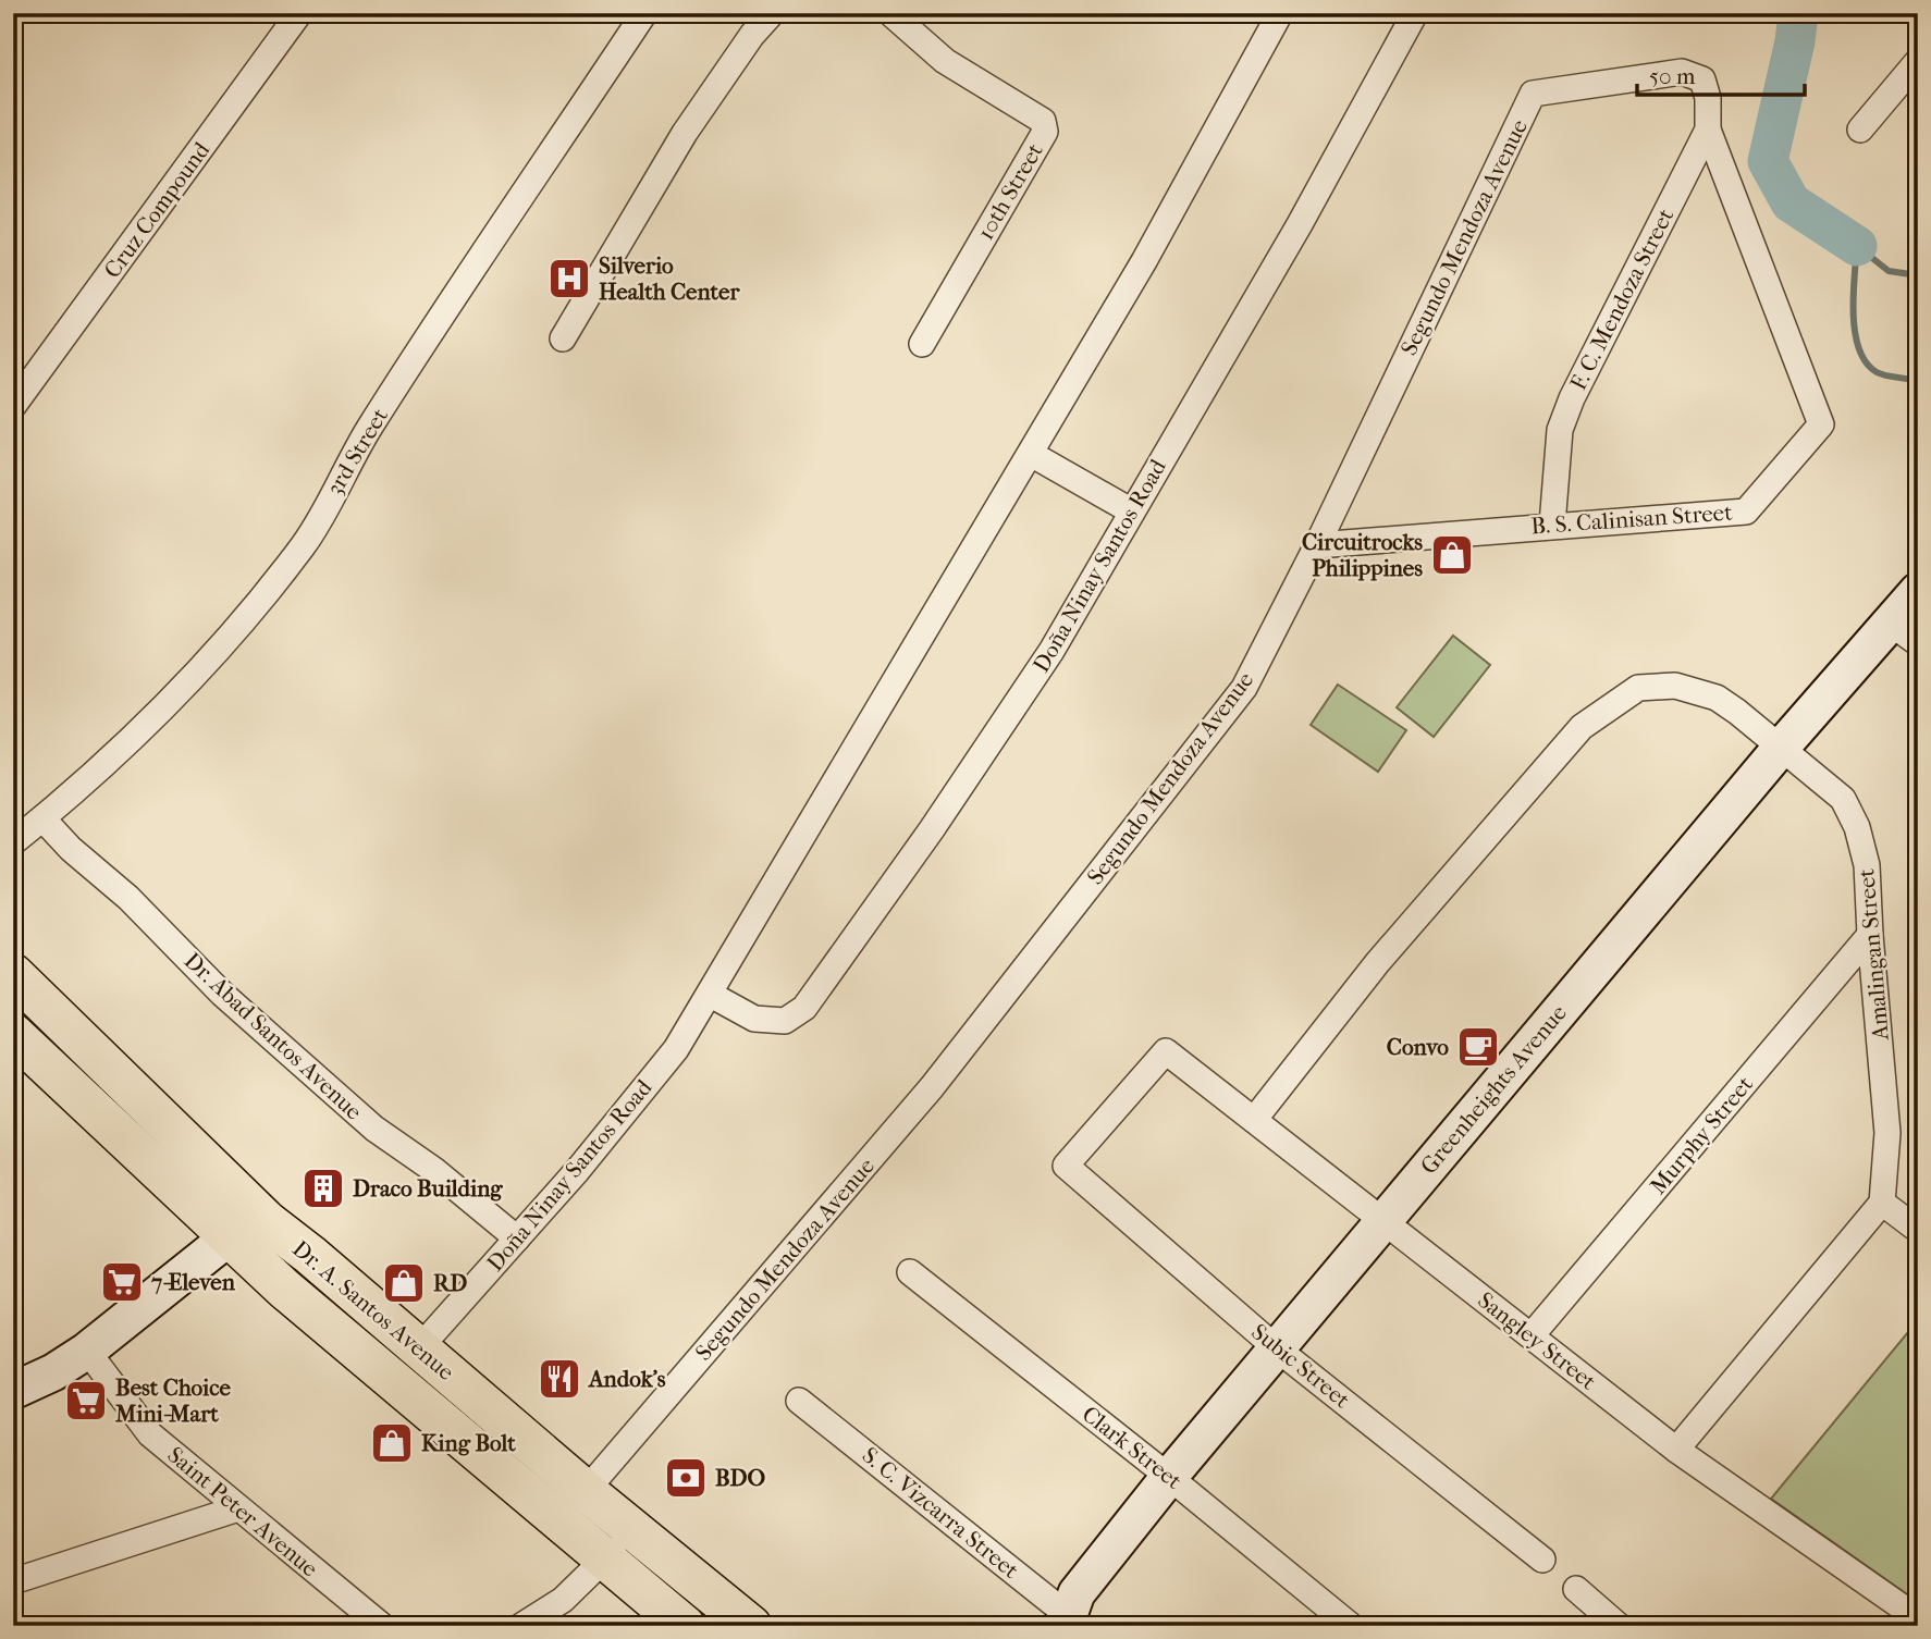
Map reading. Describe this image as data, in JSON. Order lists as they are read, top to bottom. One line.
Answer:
{"streets":{"main road":["Dr. A. Santos Avenue"],"street":["10th Street","Cruz Compound","Segundo Mendoza Avenue","F. C. Mendoza Street","3rd Street","B. S. Calinisan Street","Doña Ninay Santos Road","Amalingan Street","Dr. Abad Santos Avenue","Greenheights Avenue","Murphy Street","Sangley Street","Subic Street","Clark Street","Saint Peter Avenue","S. C. Vizcarra Street"]},"crossings":[["Segundo Mendoza Avenue","F. C. Mendoza Street"],["Segundo Mendoza Avenue","B. S. Calinisan Street"],["Segundo Mendoza Avenue","Dr. A. Santos Avenue"],["F. C. Mendoza Street","B. S. Calinisan Street"],["3rd Street","Dr. Abad Santos Avenue"],["Doña Ninay Santos Road","Dr. Abad Santos Avenue"],["Doña Ninay Santos Road","Dr. A. Santos Avenue"],["Amalingan Street","Greenheights Avenue"],["Amalingan Street","Murphy Street"],["Amalingan Street","Sangley Street"],["Greenheights Avenue","Sangley Street"],["Greenheights Avenue","Subic Street"],["Greenheights Avenue","Clark Street"],["Greenheights Avenue","S. C. Vizcarra Street"],["Murphy Street","Sangley Street"],["Sangley Street","Subic Street"]],"places":{"hospital":["Silverio Health Center"],"shop":["Circuitrocks Philippines","RD","King Bolt"],"cafe":["Convo"],"building":["Draco Building"],"supermarket":["7-Eleven","Best Choice Mini-Mart"],"restaurant":["Andok's"],"bank":["BDO"]},"scale_bar":"50 m"}
